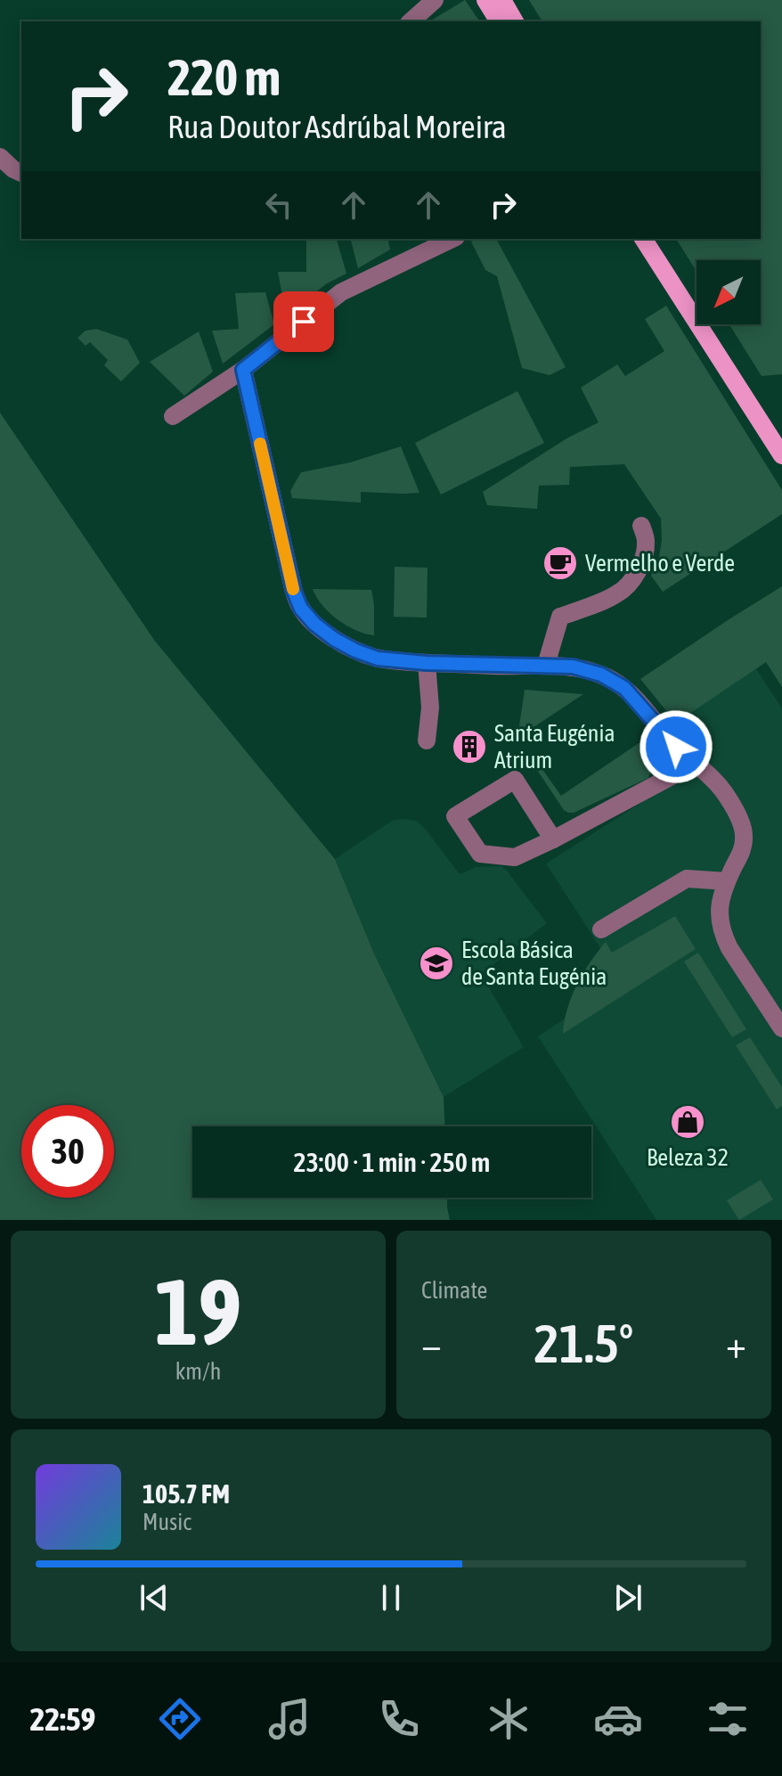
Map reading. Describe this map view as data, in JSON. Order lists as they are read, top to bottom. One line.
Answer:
{"places":{"cafe":["Vermelho e Verde"],"building":["Santa Eugénia Atrium"],"school or university":["Escola Básica de Santa Eugénia"],"shop":["Beleza 32"]},"north":"bottom left","page":{"turn":["220 m","Rua Doutor Asdrúbal Moreira"],"limit":"30","trip":"23:00 · 1 min · 250 m","tile":[["19","km/h"],"Climate"],"heat":["−","21.5°","+"],"song":["105.7 FM","Music"],"tabs":"22:59"}}
